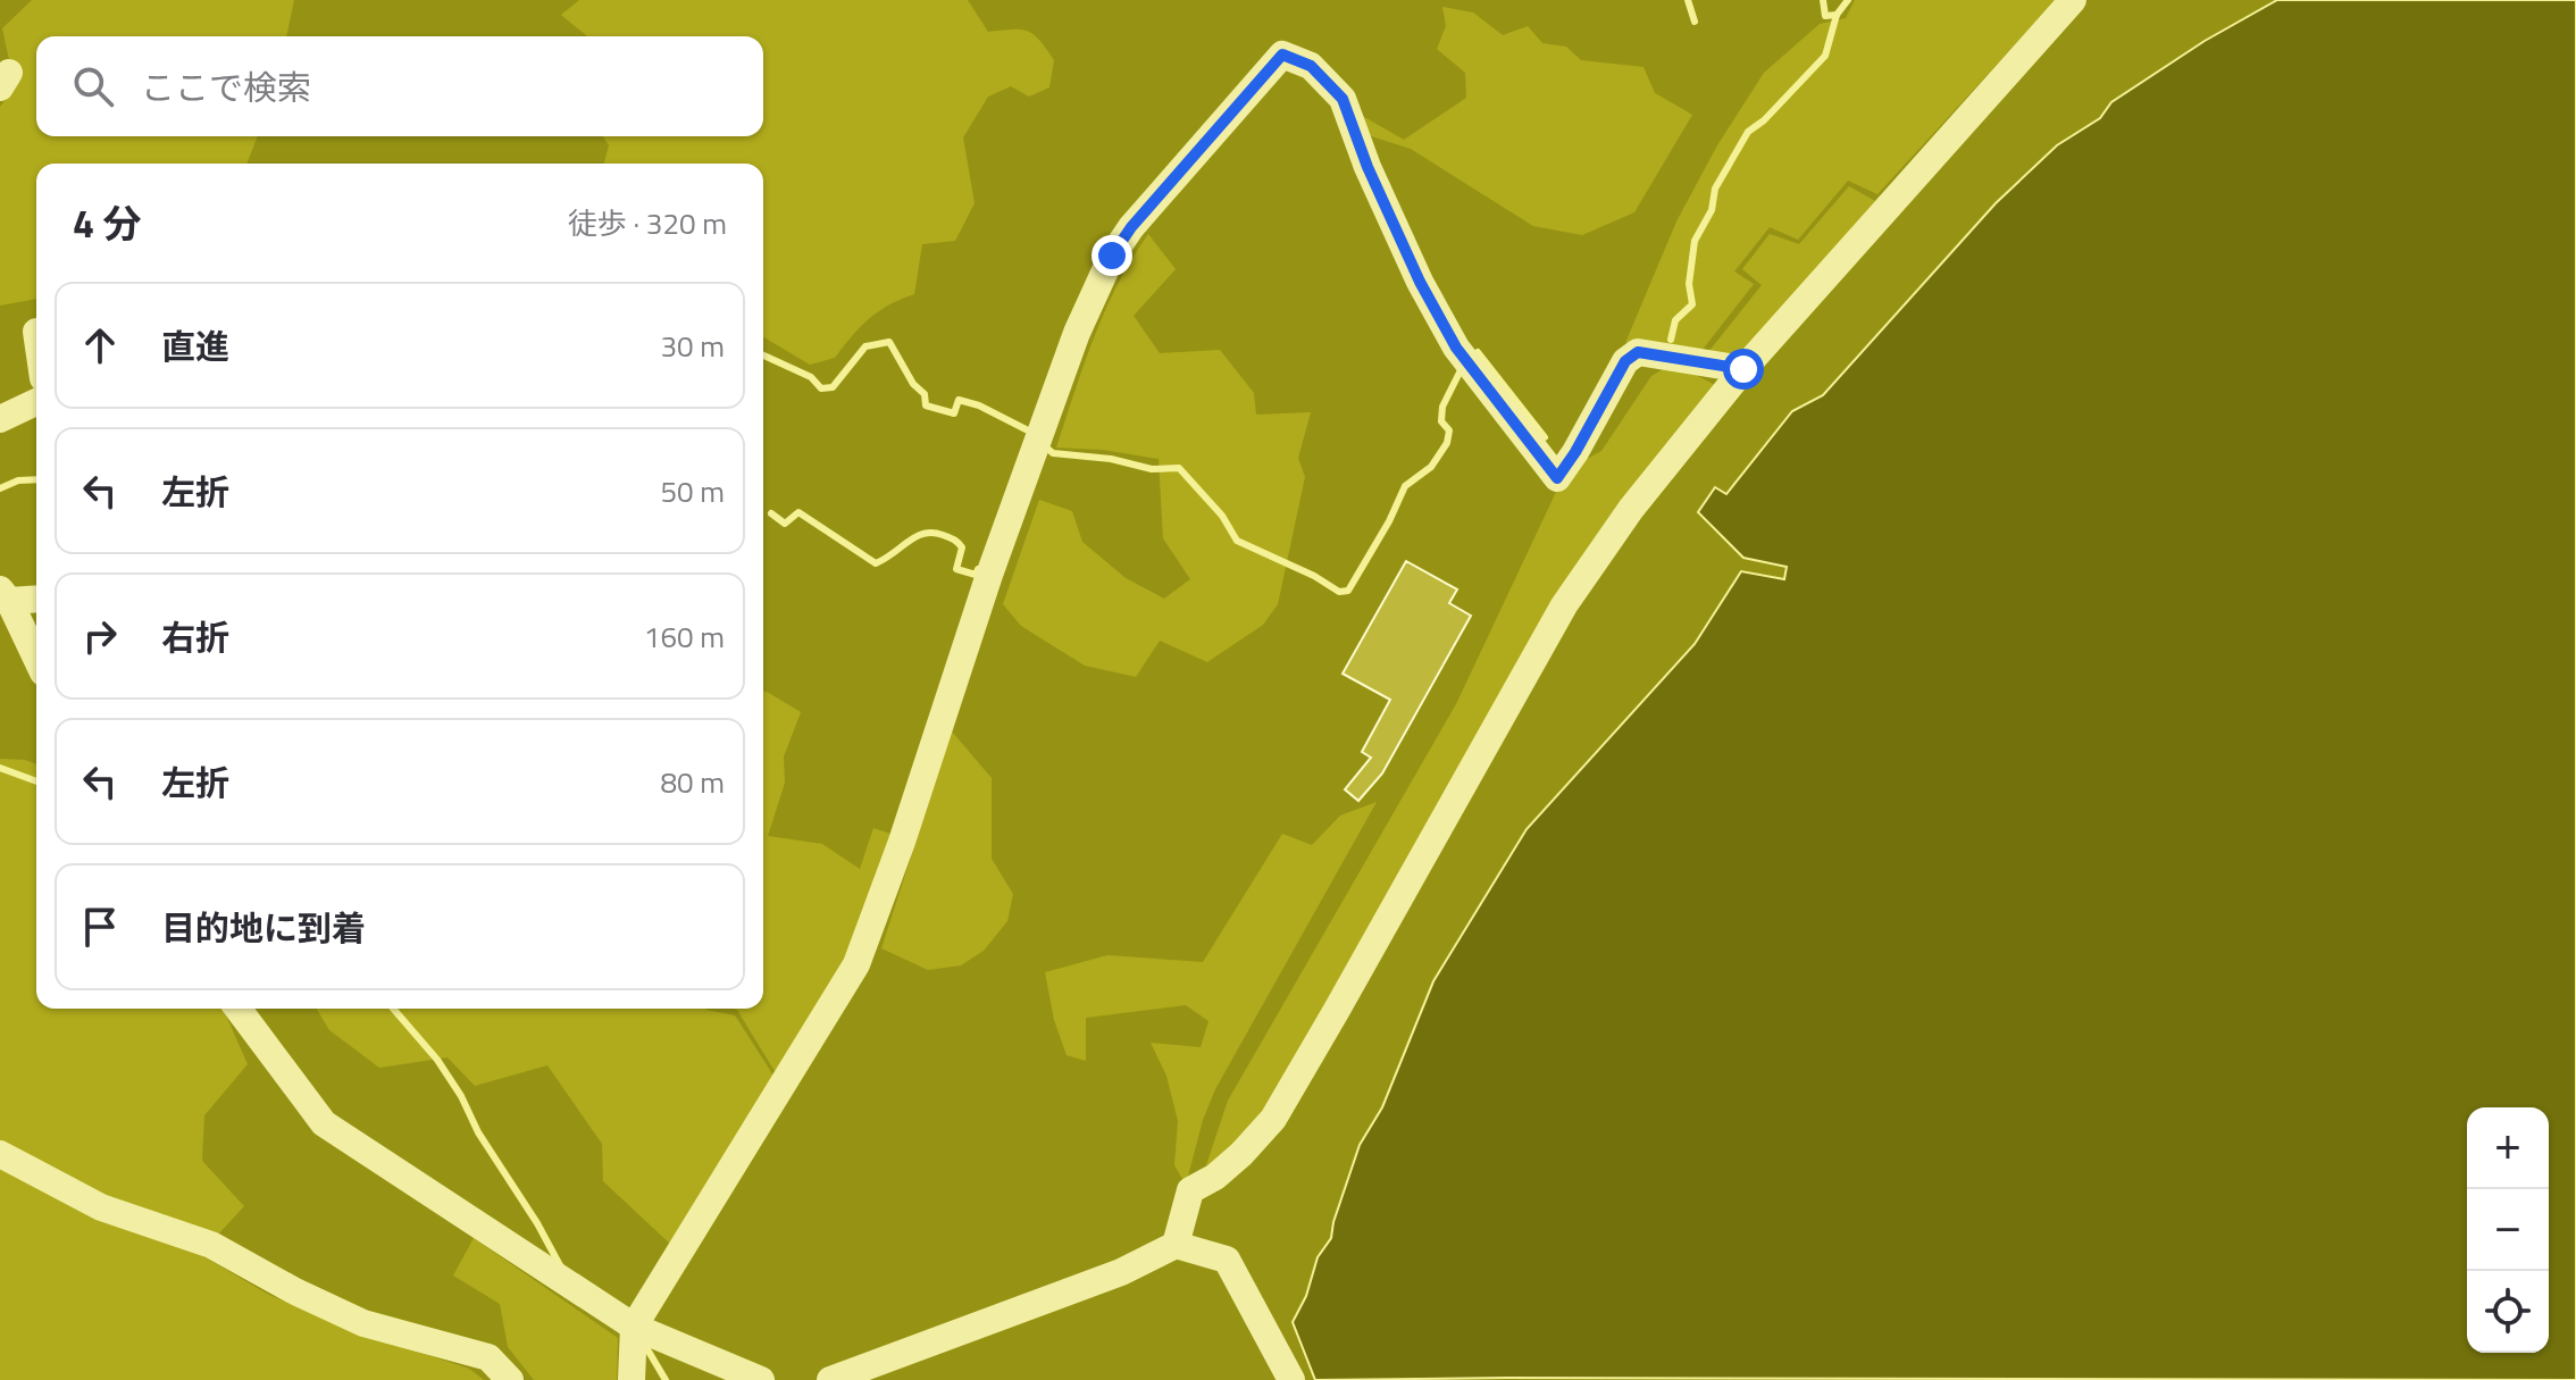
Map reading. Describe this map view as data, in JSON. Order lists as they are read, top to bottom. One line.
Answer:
{"page":{"search":"ここで検索","heading":["4 分","徒歩 · 320 m"],"list":[["直進","30 m"],["左折","50 m"],["右折","160 m"],["左折","80 m"],"目的地に到着"],"map_buttons":["+","−"]}}
